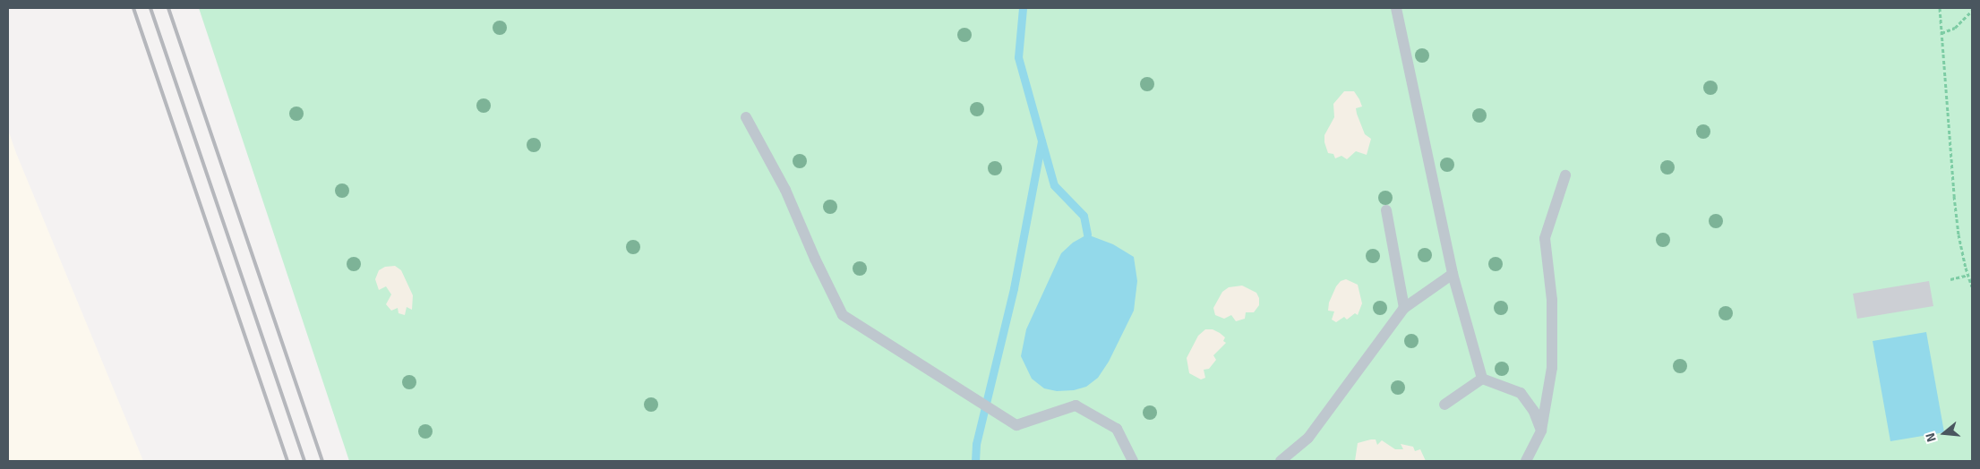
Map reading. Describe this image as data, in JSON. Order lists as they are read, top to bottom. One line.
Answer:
{"north":"left"}
